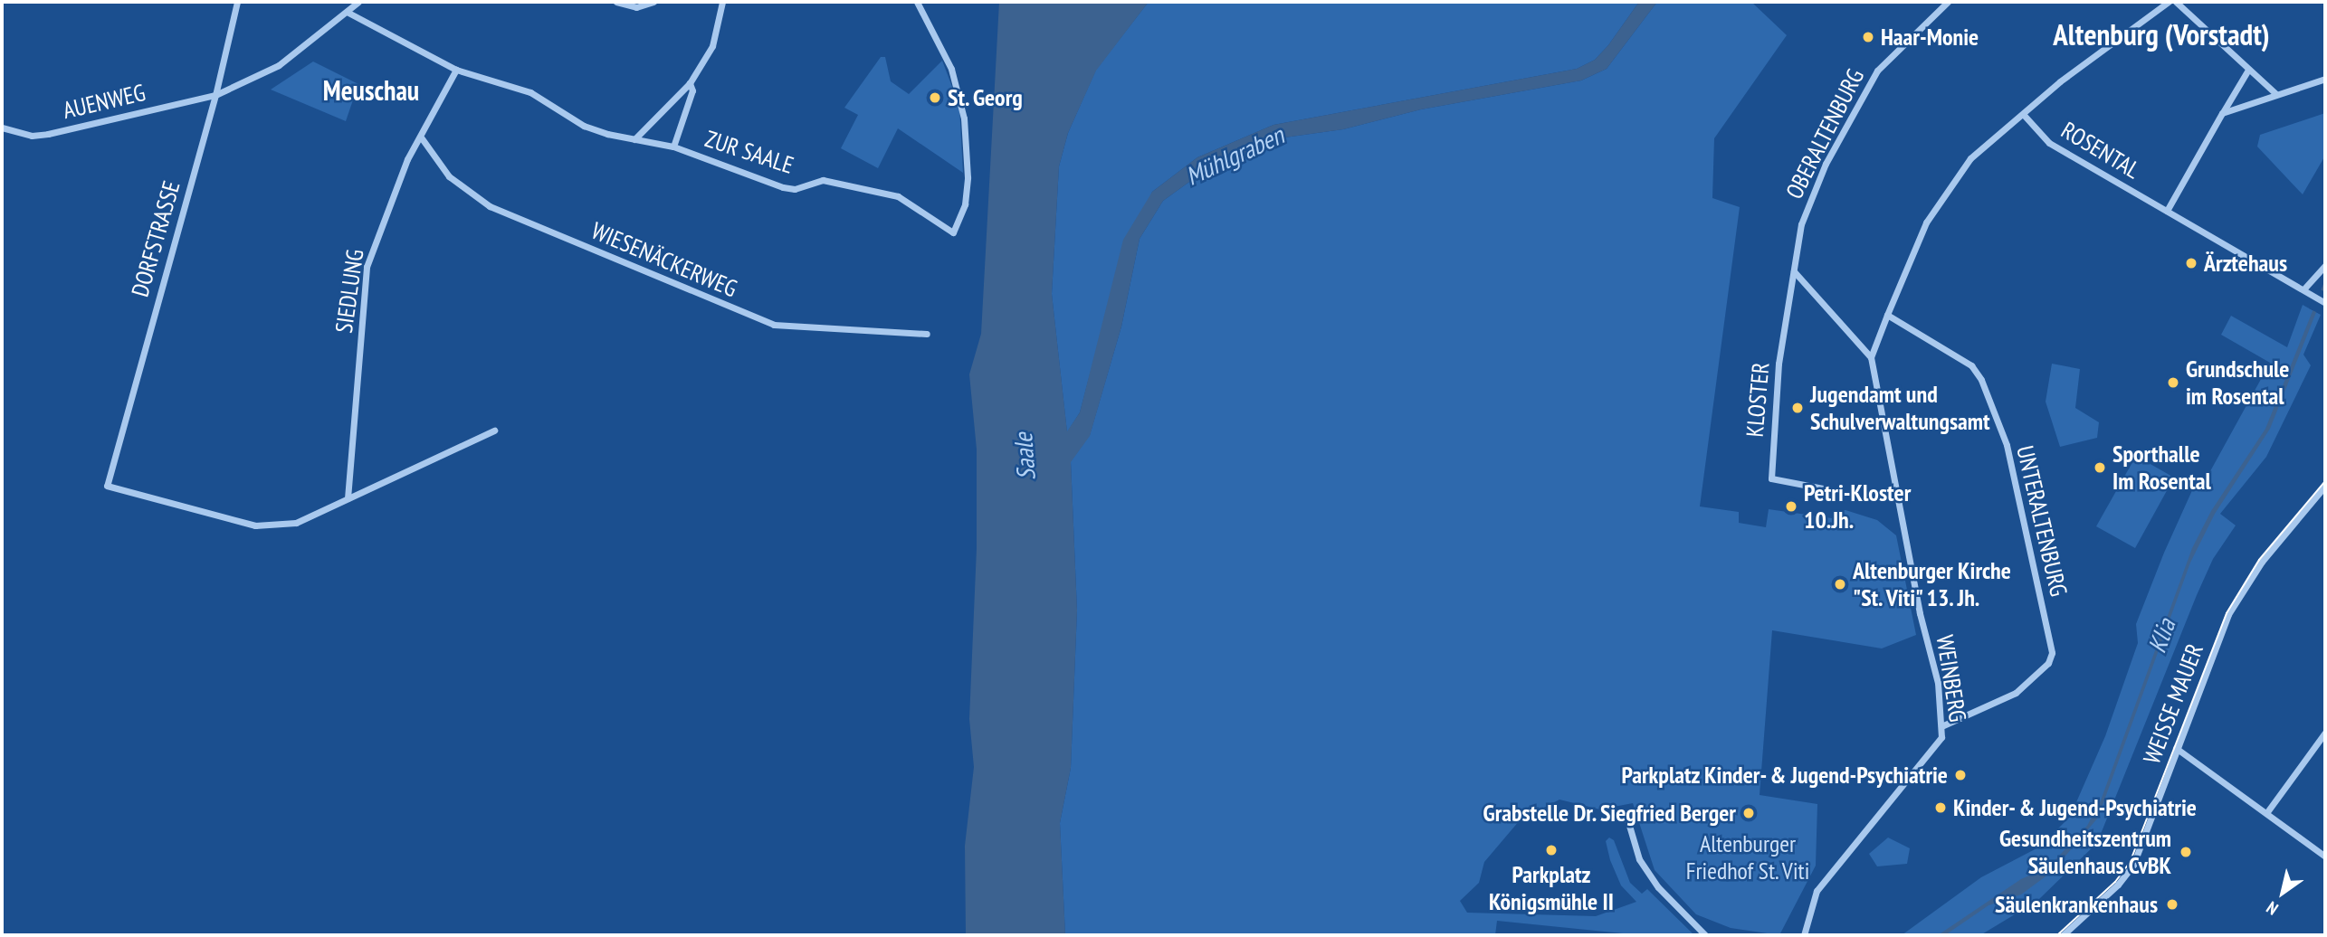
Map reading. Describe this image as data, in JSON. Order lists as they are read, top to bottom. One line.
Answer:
{"streets":{"street":["AUENWEG","OBERALTENBURG","ROSENTAL","ZUR SAALE","DORFSTRASSE","WIESENÄCKERWEG","SIEDLUNG","KLOSTER","UNTERALTENBURG","WEINBERG","WEISSE MAUER"]},"crossings":[["AUENWEG","ZUR SAALE"],["AUENWEG","DORFSTRASSE"],["OBERALTENBURG","KLOSTER"],["ZUR SAALE","SIEDLUNG"],["DORFSTRASSE","SIEDLUNG"],["WIESENÄCKERWEG","SIEDLUNG"],["UNTERALTENBURG","WEINBERG"]],"districts":["Altenburg (Vorstadt)","Meuschau"],"water":["Mühlgraben","Saale","Klia"],"parks":["Altenburger Friedhof St. Viti"],"places":["Haar-Monie","St. Georg","Ärztehaus","Grundschule im Rosental","Jugendamt und Schulverwaltungsamt","Sporthalle Im Rosental","Petri-Kloster 10.Jh.","Altenburger Kirche \"St. Viti\" 13. Jh.","Parkplatz Kinder- & Jugend-Psychiatrie","Kinder- & Jugend-Psychiatrie","Grabstelle Dr. Siegfried Berger","Parkplatz Königsmühle II","Gesundheitszentrum Säulenhaus CvBK","Säulenkrankenhaus"],"north":"bottom left"}
